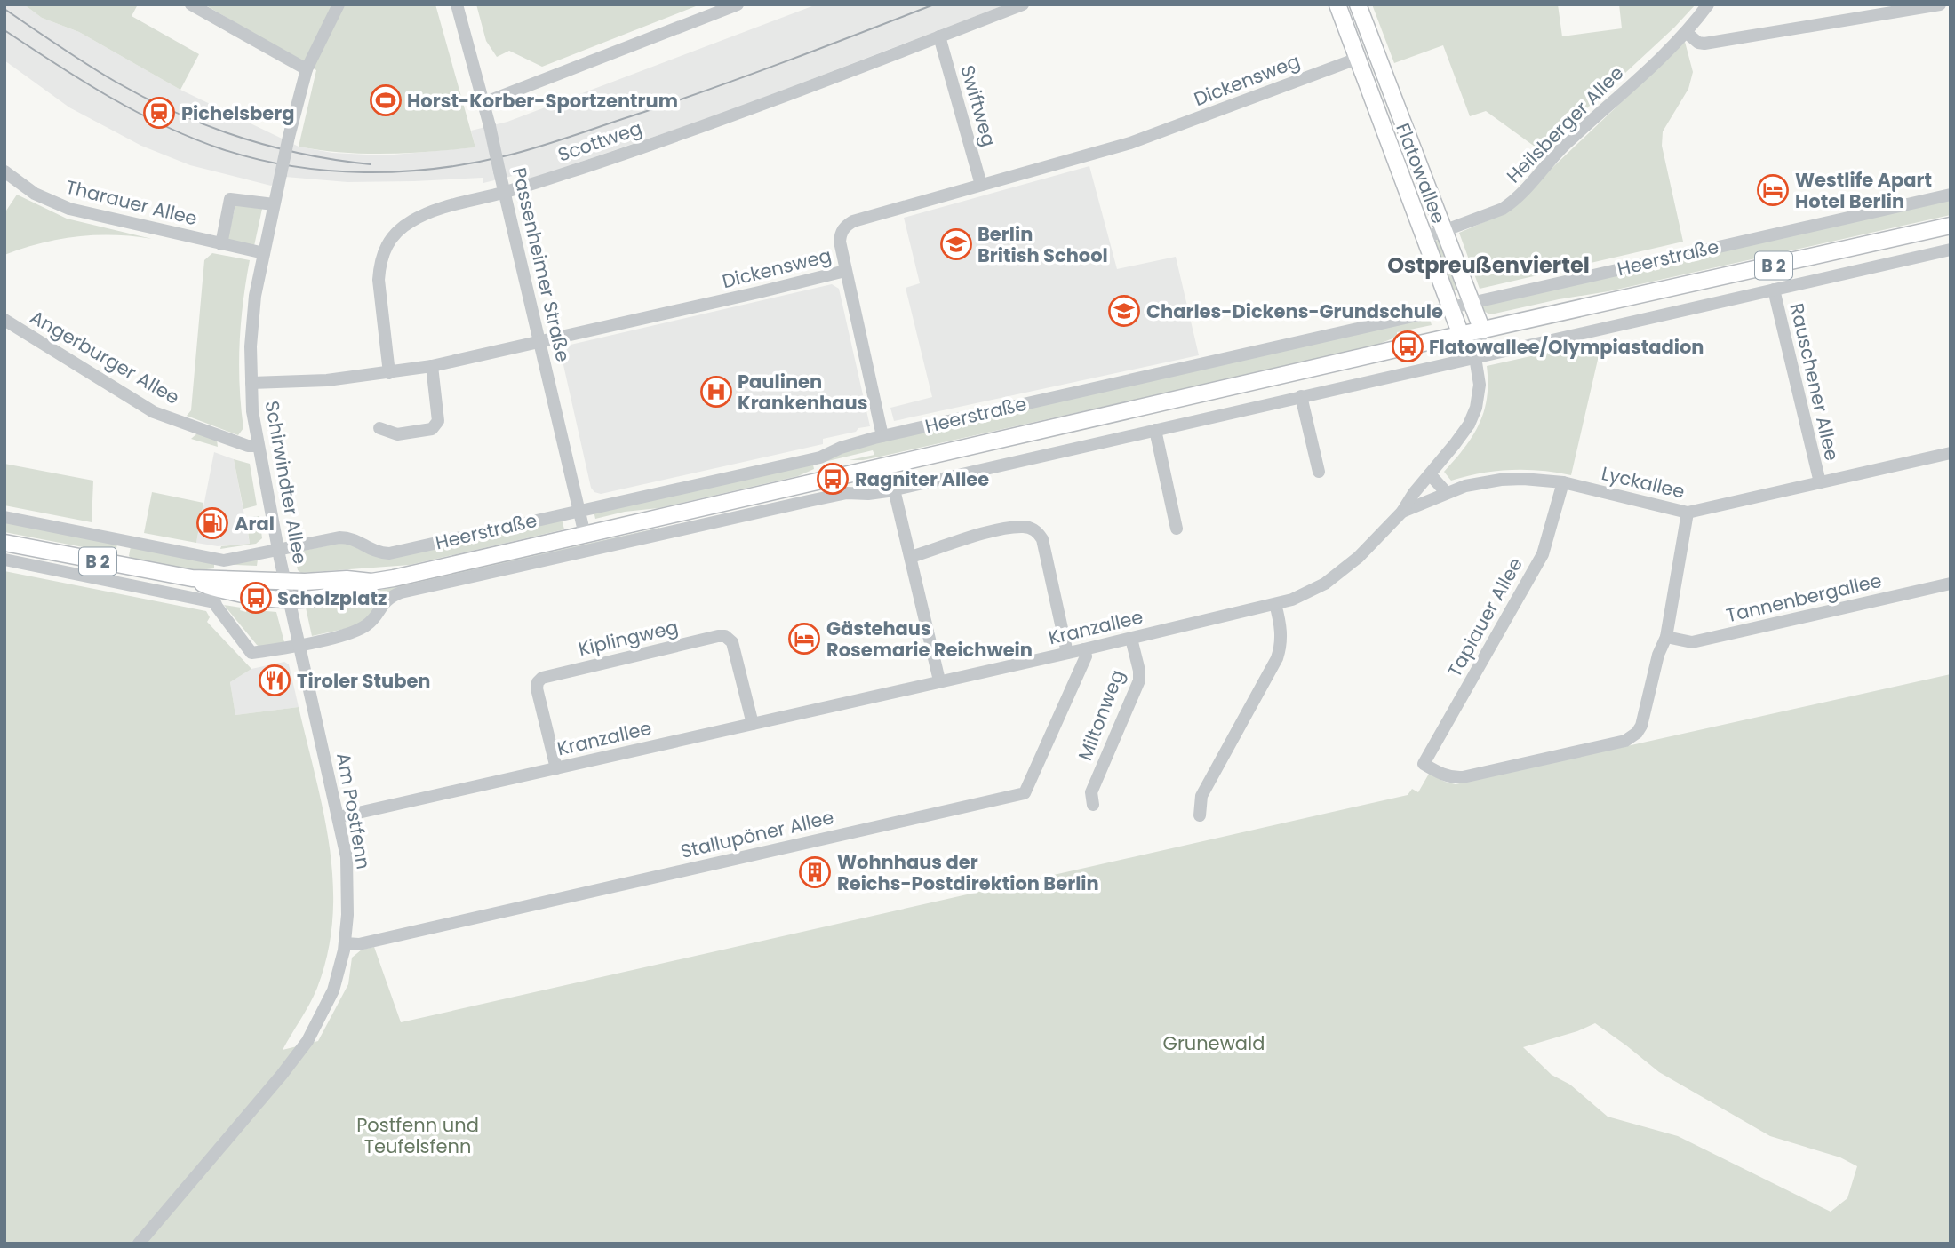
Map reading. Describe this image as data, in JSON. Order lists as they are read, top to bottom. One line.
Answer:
{"streets":{"main road":["Flatowallee","Heerstraße","B 2"],"street":["Dickensweg","Swiftweg","Heilsberger Allee","Scottweg","Tharauer Allee","Passenheimer Straße","Angerburger Allee","Rauschener Allee","Schirwindter Allee","Lyckallee","Tannenbergallee","Tapiauer Allee","Kranzallee","Kiplingweg","Miltonweg","Am Postfenn","Stallupöner Allee"]},"crossings":[["Dickensweg","Swiftweg"],["Dickensweg","Scottweg"],["Dickensweg","Flatowallee"],["Dickensweg","Passenheimer Straße"],["Dickensweg","Schirwindter Allee"],["Swiftweg","Scottweg"],["Heilsberger Allee","Flatowallee"],["Scottweg","Passenheimer Straße"],["Flatowallee","Heerstraße"],["Tharauer Allee","Schirwindter Allee"],["Heerstraße","Passenheimer Straße"],["Heerstraße","Schirwindter Allee"],["Heerstraße","Am Postfenn"],["Angerburger Allee","Schirwindter Allee"],["Rauschener Allee","Lyckallee"],["Schirwindter Allee","Am Postfenn"],["Lyckallee","Tapiauer Allee"],["Lyckallee","Kranzallee"],["Tannenbergallee","Tapiauer Allee"],["Kranzallee","Kiplingweg"],["Kranzallee","Miltonweg"],["Kranzallee","Am Postfenn"],["Kranzallee","Stallupöner Allee"],["Am Postfenn","Stallupöner Allee"]],"districts":["Ostpreußenviertel"],"parks":["Grunewald","Postfenn und Teufelsfenn"],"places":{"sports":["Horst-Korber-Sportzentrum"],"station":["Pichelsberg"],"hotel":["Westlife Apart Hotel Berlin","Gästehaus Rosemarie Reichwein"],"school or university":["Berlin British School","Charles-Dickens-Grundschule"],"bus stop":["Flatowallee/Olympiastadion","Ragniter Allee","Scholzplatz"],"hospital":["Paulinen Krankenhaus"],"fuel station":["Aral"],"restaurant":["Tiroler Stuben"],"building":["Wohnhaus der Reichs-Postdirektion Berlin"]}}
